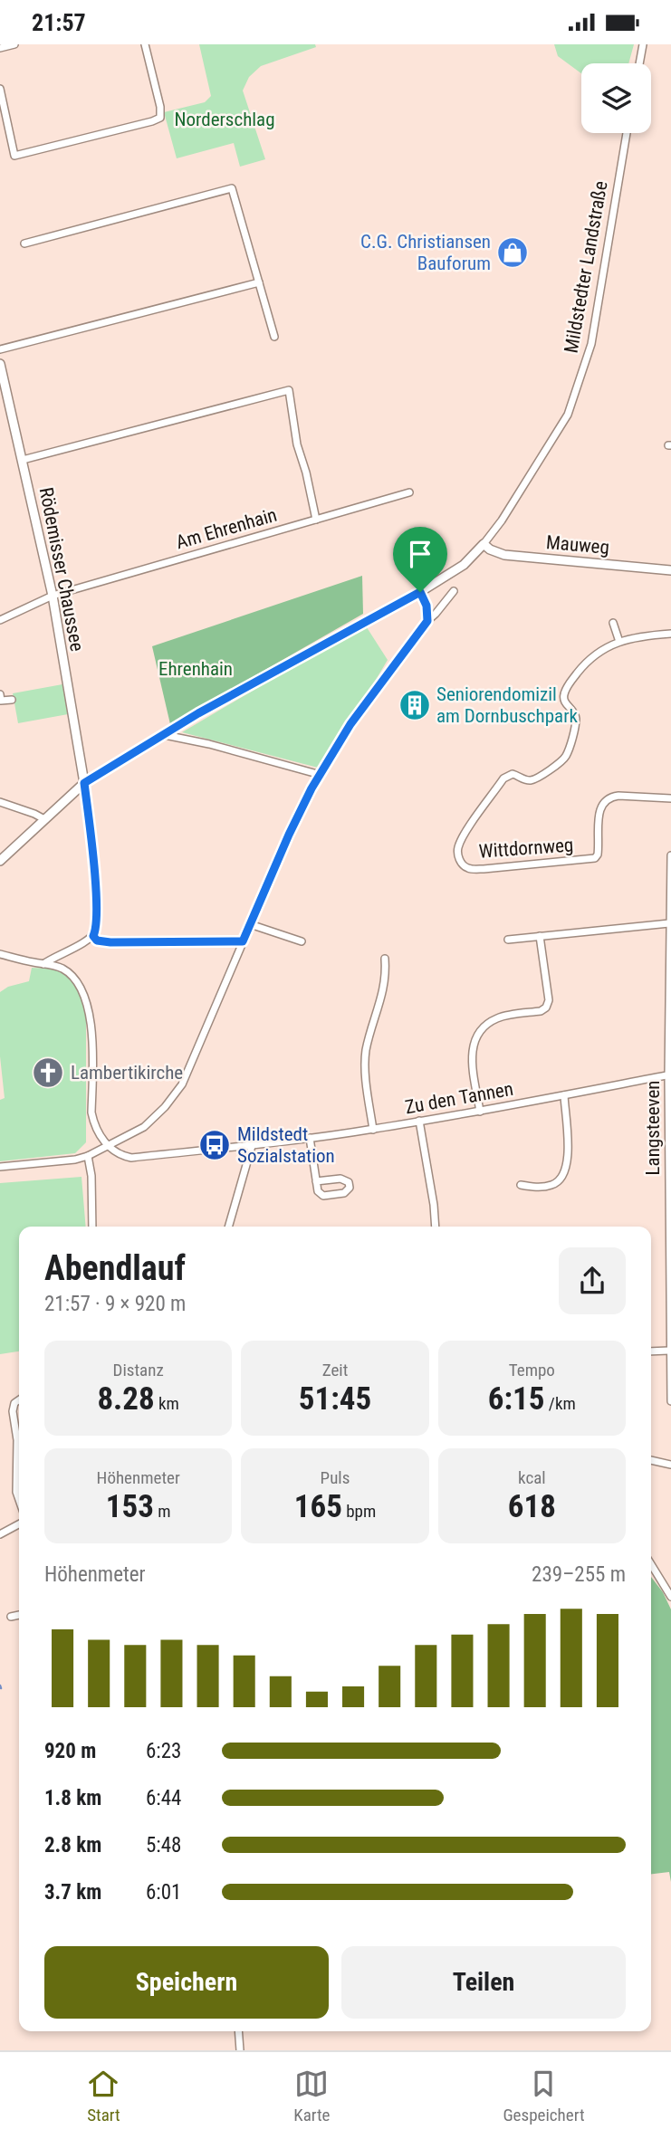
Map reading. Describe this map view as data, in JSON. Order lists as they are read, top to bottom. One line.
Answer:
{"streets":{"street":["Mildstedter Landstraße","Am Ehrenhain","Mauweg","Rödemisser Chaussee","Wittdornweg","Zu den Tannen","Langsteeven"]},"crossings":[["Mildstedter Landstraße","Mauweg"],["Am Ehrenhain","Rödemisser Chaussee"],["Zu den Tannen","Langsteeven"]],"parks":["Norderschlag","Ehrenhain"],"places":{"shop":["C.G. Christiansen Bauforum"],"building":["Seniorendomizil am Dornbuschpark"],"church":["Lambertikirche"],"bus stop":["Mildstedt Sozialstation"]},"page":{"status":"21:57","heading":["Abendlauf","21:57 · 9 × 920 m"],"stats":[["Distanz","8.28 km"],["Zeit","51:45"],["Tempo","6:15 /km"],["Höhenmeter","153 m"],["Puls","165 bpm"],["kcal","618"]],"chart":["Höhenmeter","239–255 m"],"list":[{"name":"920 m","note":"6:23"},{"name":"1.8 km","note":"6:44"},{"name":"2.8 km","note":"5:48"},{"name":"3.7 km","note":"6:01"}],"buttons":["Speichern","Teilen"],"tabs":["Start","Karte","Gespeichert"]}}
